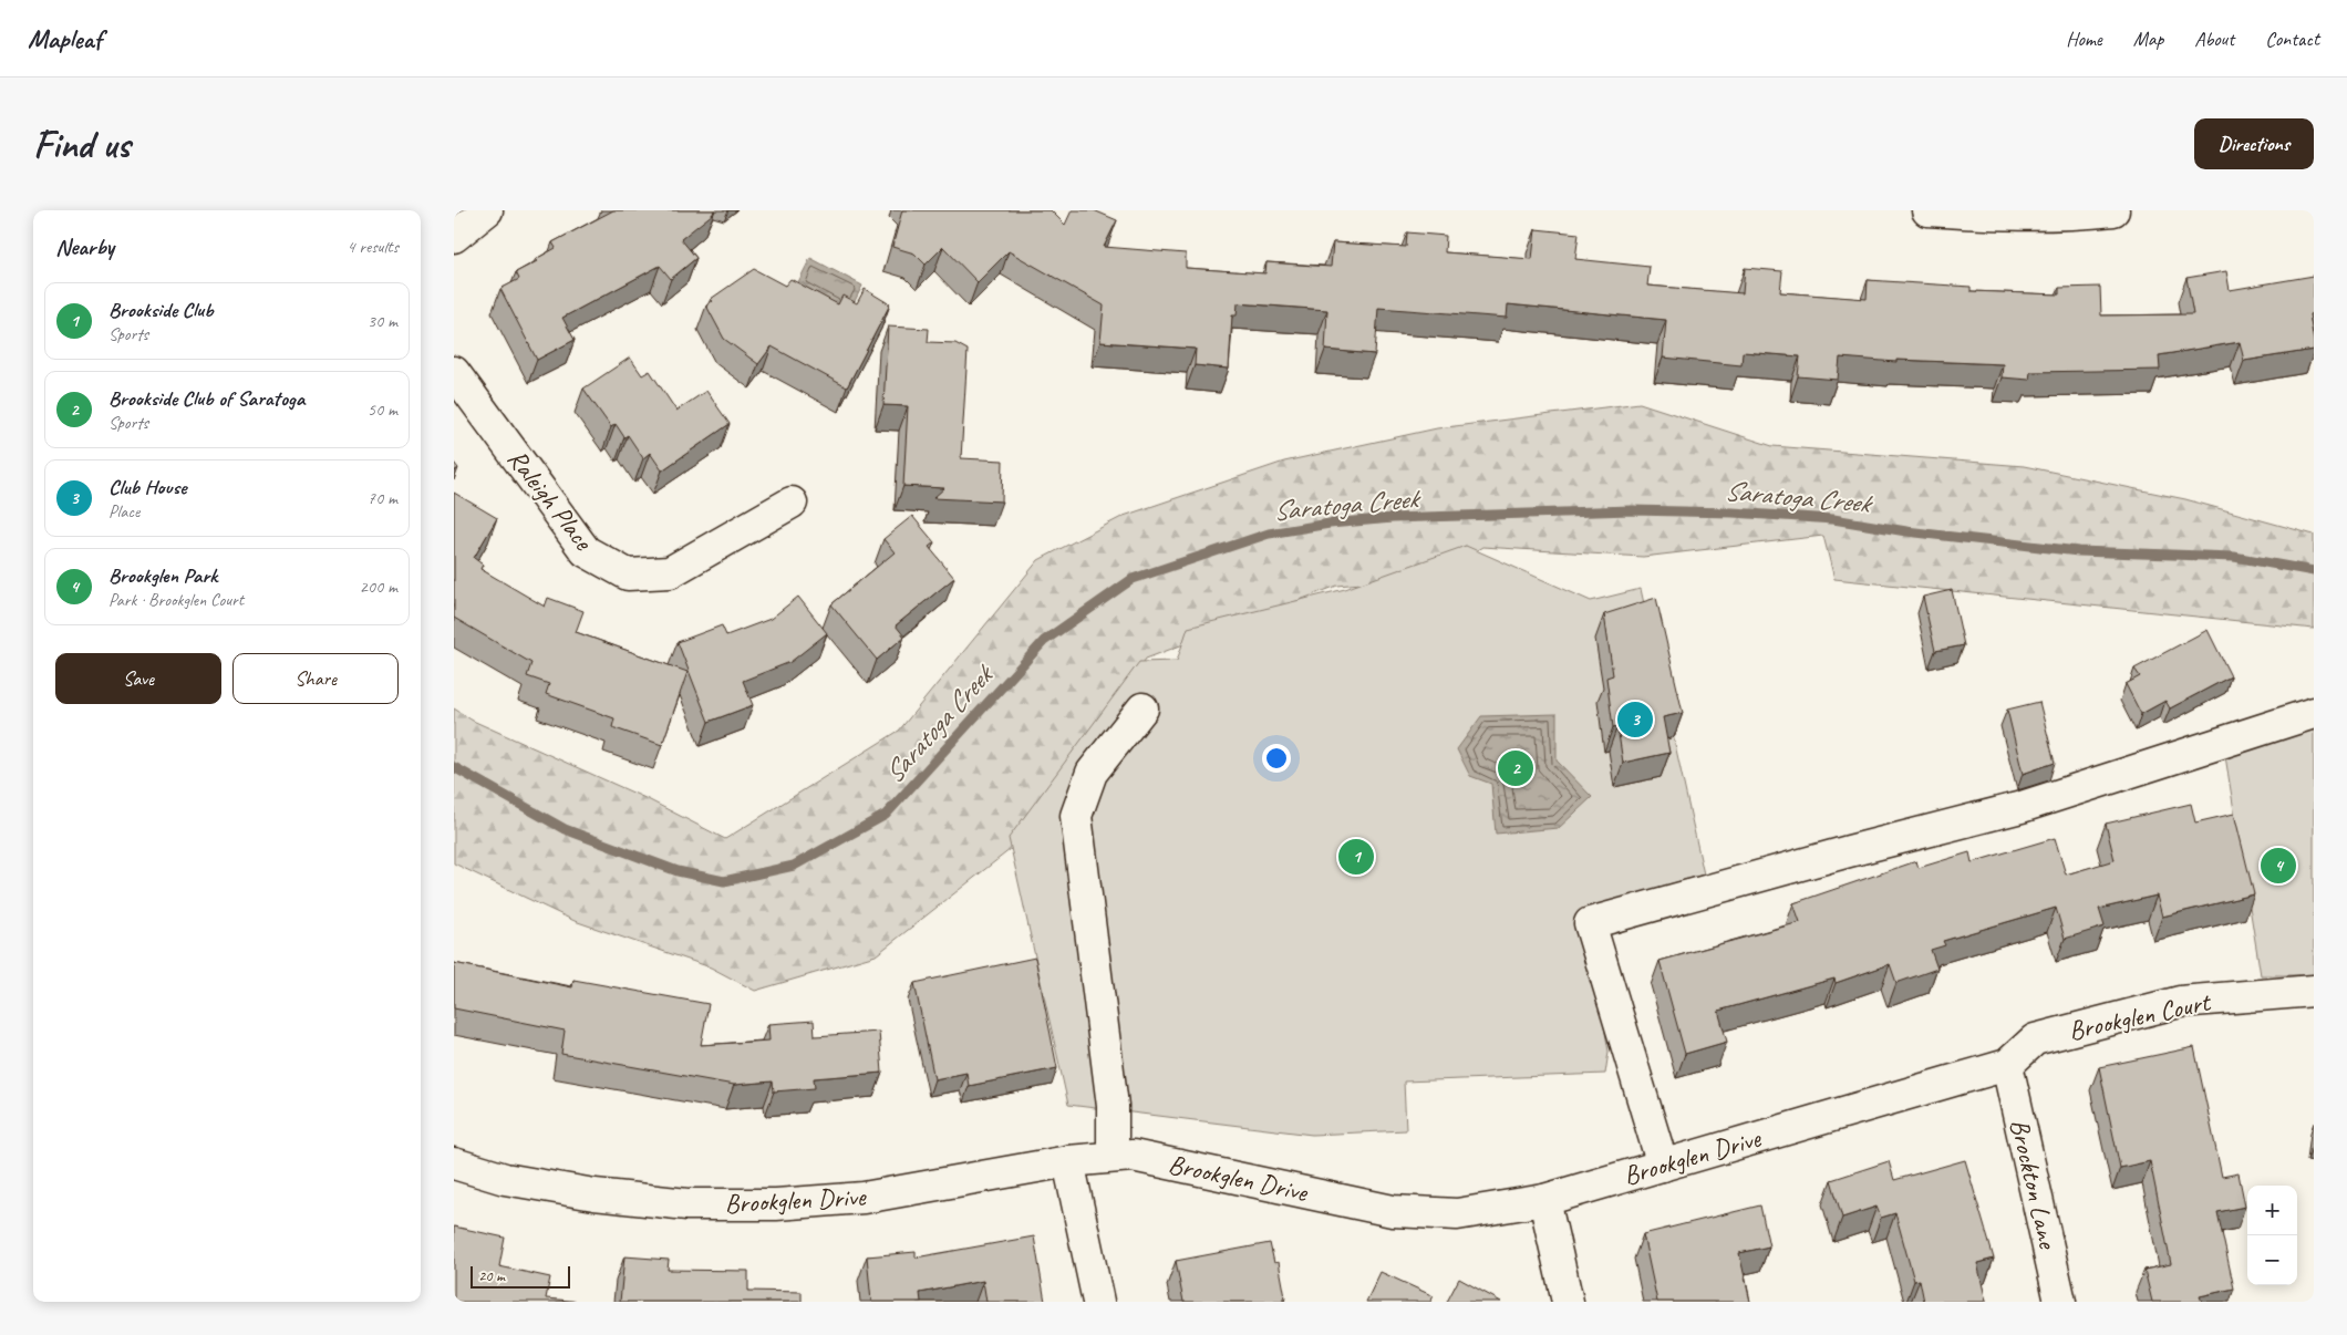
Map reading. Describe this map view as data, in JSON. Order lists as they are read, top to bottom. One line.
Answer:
{"streets":{"street":["Raleigh Place","Brookglen Court","Brookglen Drive","Brockton Lane"]},"crossings":[["Brookglen Court","Brookglen Drive"],["Brookglen Court","Brockton Lane"],["Brookglen Drive","Brockton Lane"]],"water":["Saratoga Creek"],"scale_bar":"20 m","page":{"header":"Mapleaf","nav":["Home","Map","About","Contact"],"buttons":["Directions",["Save","Share"]],"title":"Find us","heading":["Nearby","4 results"],"list":[{"mark":"1","name":"Brookside Club","note":"Sports","value":"30 m"},{"mark":"2","name":"Brookside Club of Saratoga","note":"Sports","value":"50 m"},{"mark":"3","name":"Club House","note":"Place","value":"70 m"},{"mark":"4","name":"Brookglen Park","note":"Park · Brookglen Court","value":"200 m"}],"pins":["3","2","1","4"],"map_buttons":["+","−"],"scale":"20 m"}}
